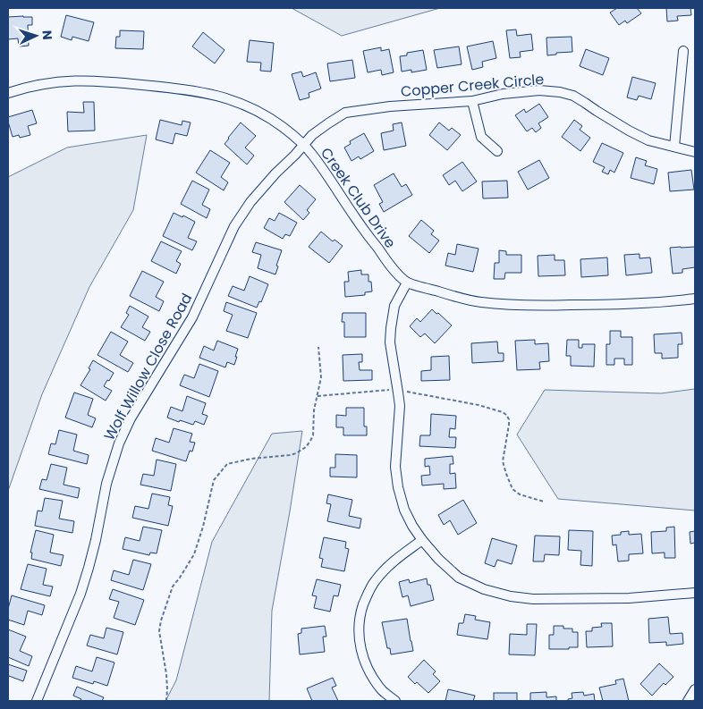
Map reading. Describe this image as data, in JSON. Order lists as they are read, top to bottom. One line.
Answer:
{"streets":{"street":["Copper Creek Circle","Creek Club Drive","Wolf Willow Close Road"]},"crossings":[["Copper Creek Circle","Creek Club Drive"],["Copper Creek Circle","Wolf Willow Close Road"],["Creek Club Drive","Wolf Willow Close Road"]],"north":"right"}
